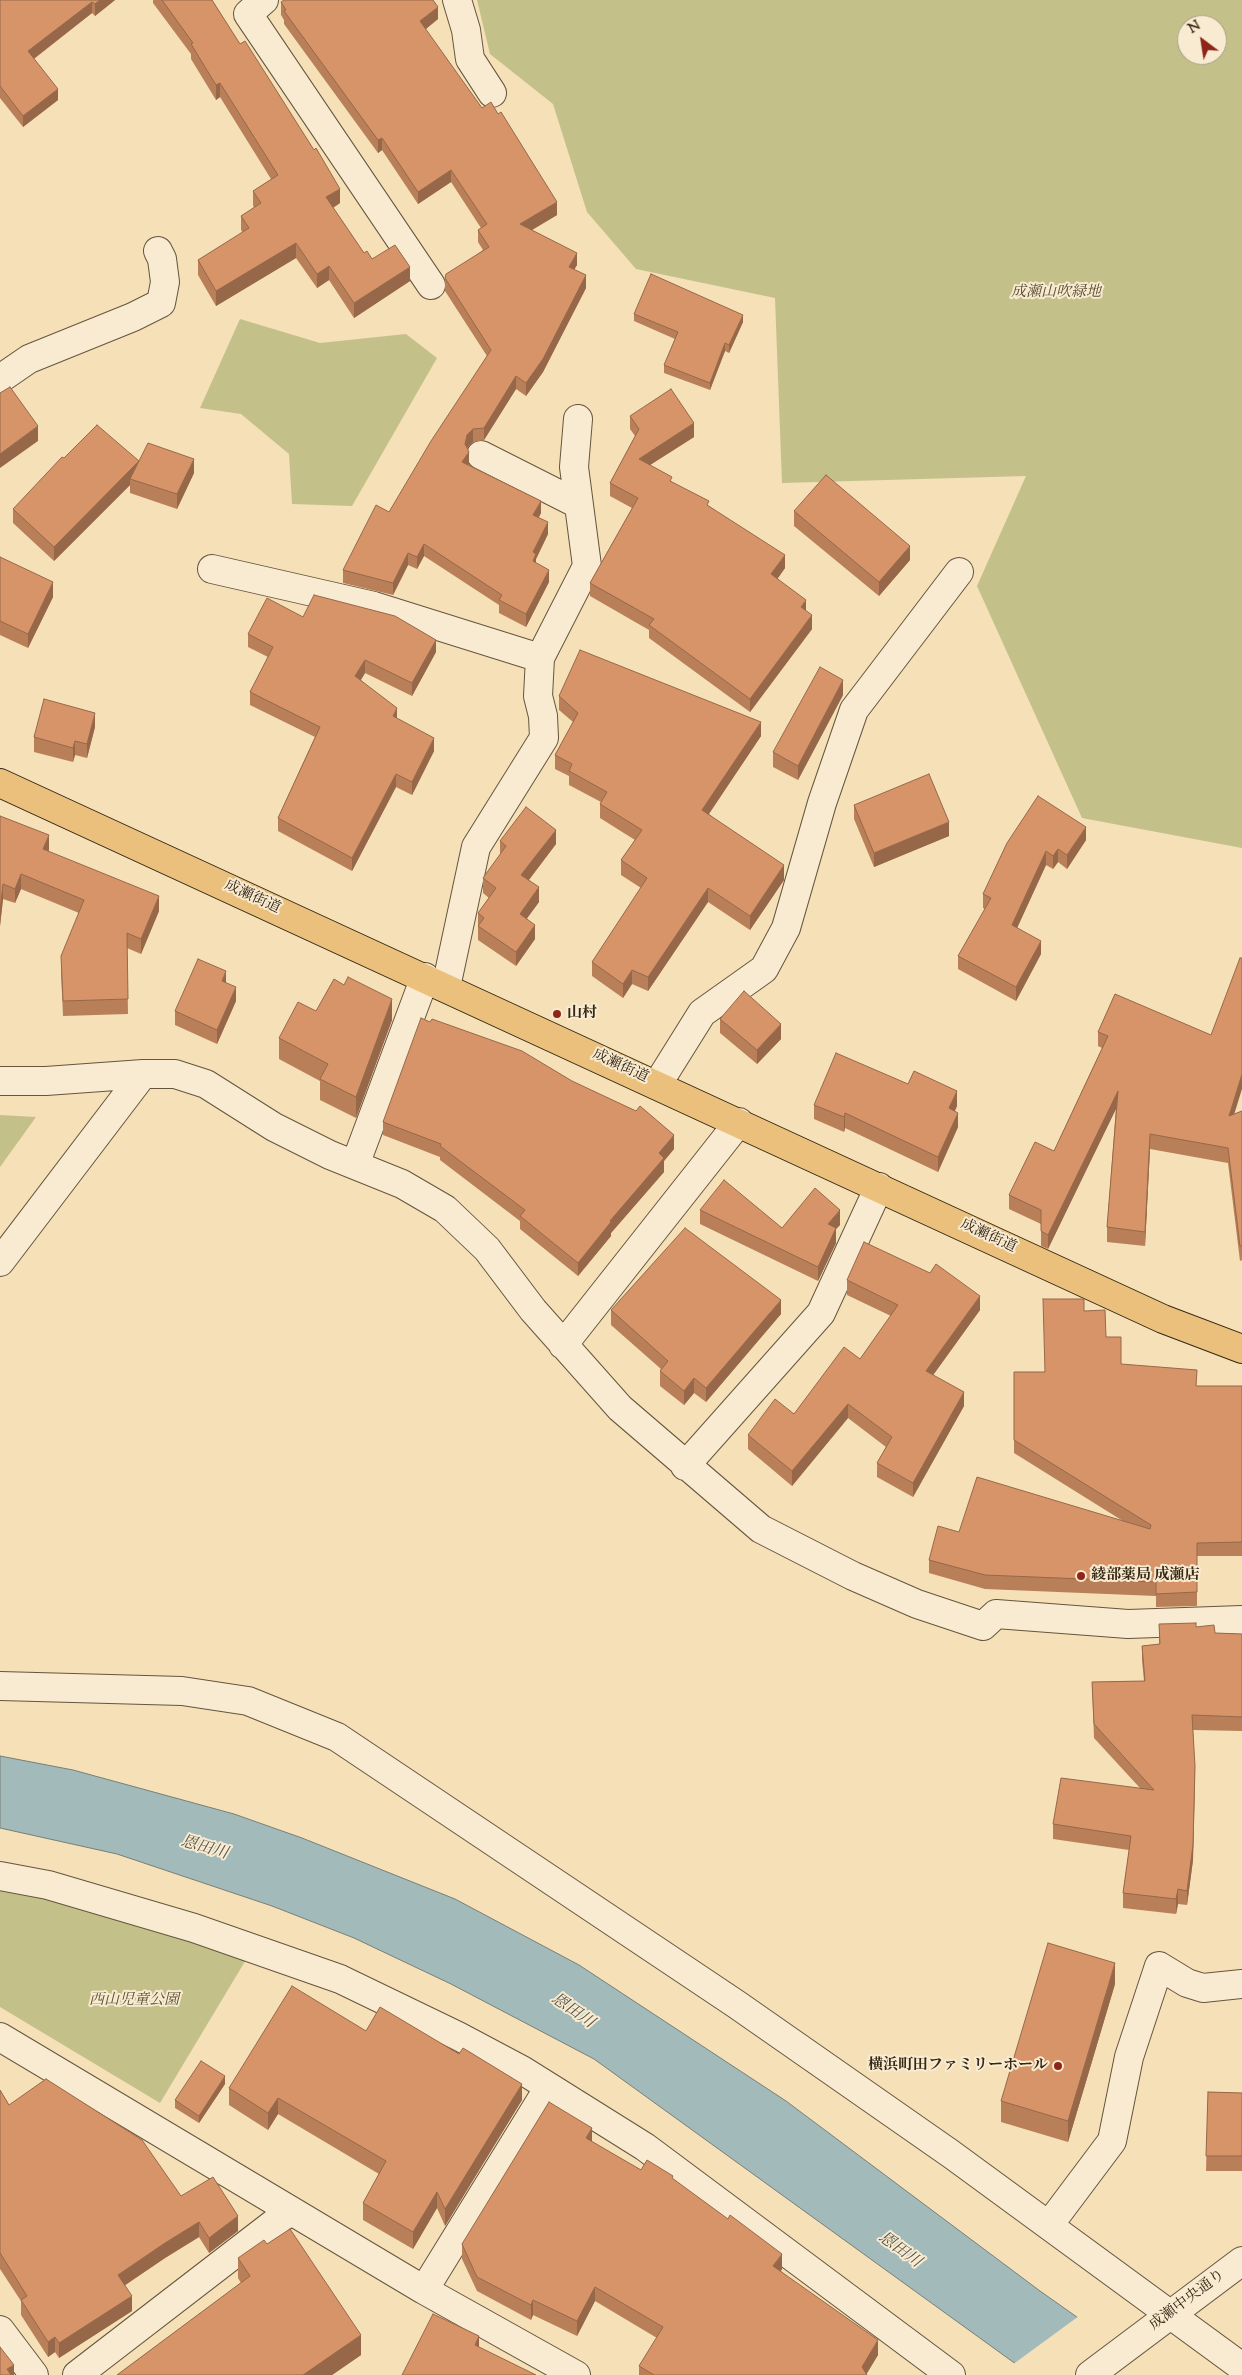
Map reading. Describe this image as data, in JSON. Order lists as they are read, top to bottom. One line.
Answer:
{"streets":{"main road":["成瀬街道"],"street":["成瀬中央通り"]},"water":["恩田川"],"parks":["成瀬山吹緑地","西山児童公園"],"places":["山村","綾部薬局 成瀬店","横浜町田ファミリーホール"],"north":"top left"}
